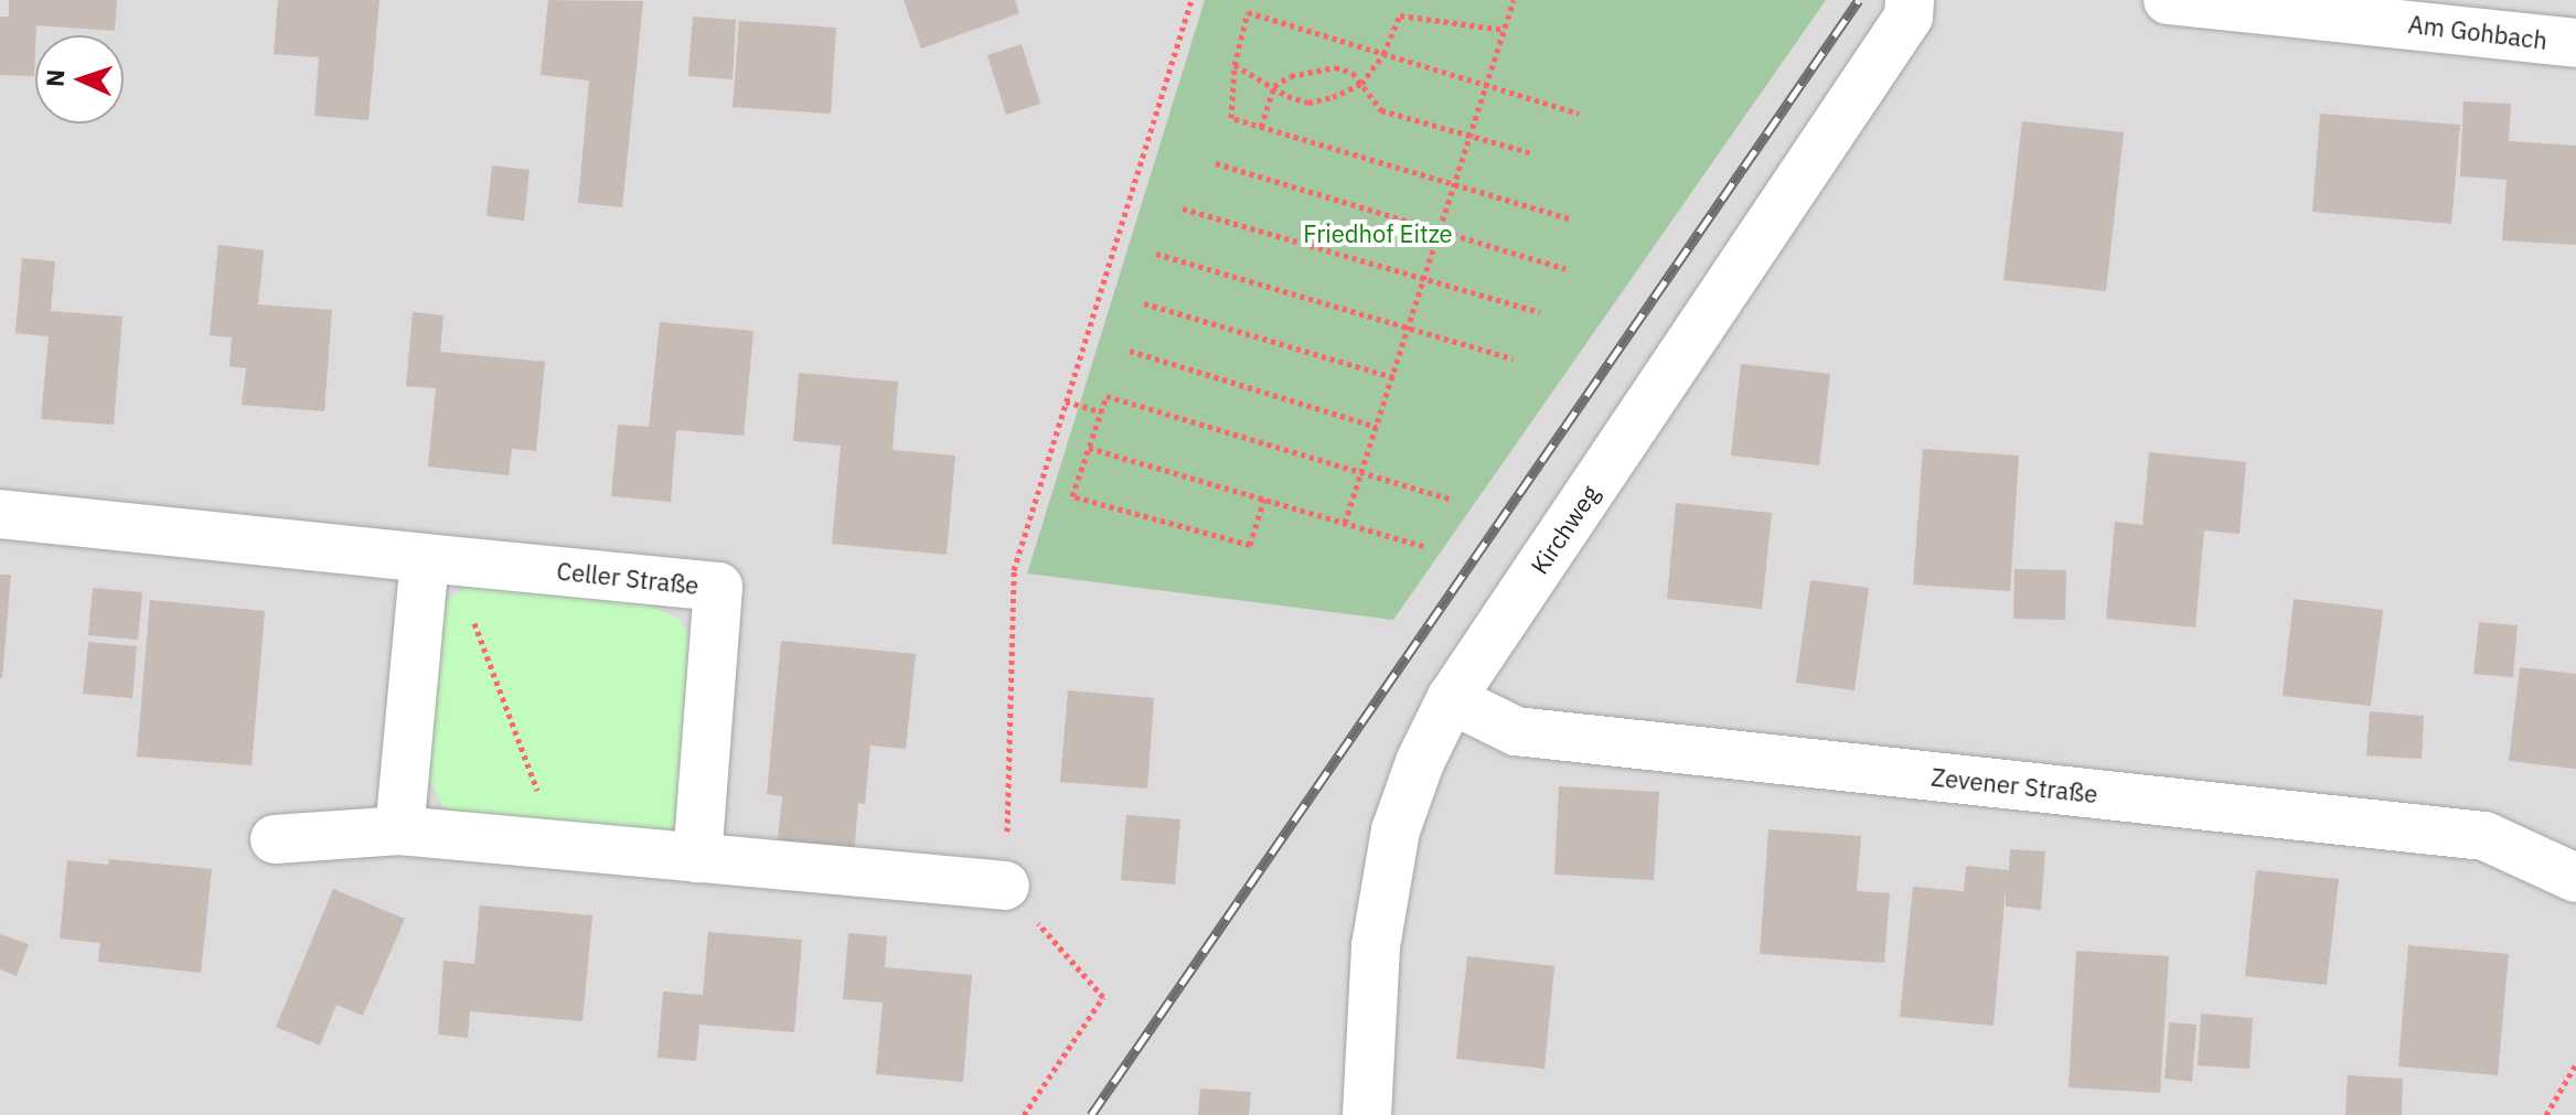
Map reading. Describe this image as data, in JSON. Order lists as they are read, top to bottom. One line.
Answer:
{"streets":{"street":["Am Gohbach","Kirchweg","Celler Straße","Zevener Straße"]},"crossings":[["Kirchweg","Zevener Straße"]],"parks":["Friedhof Eitze"],"north":"left"}
